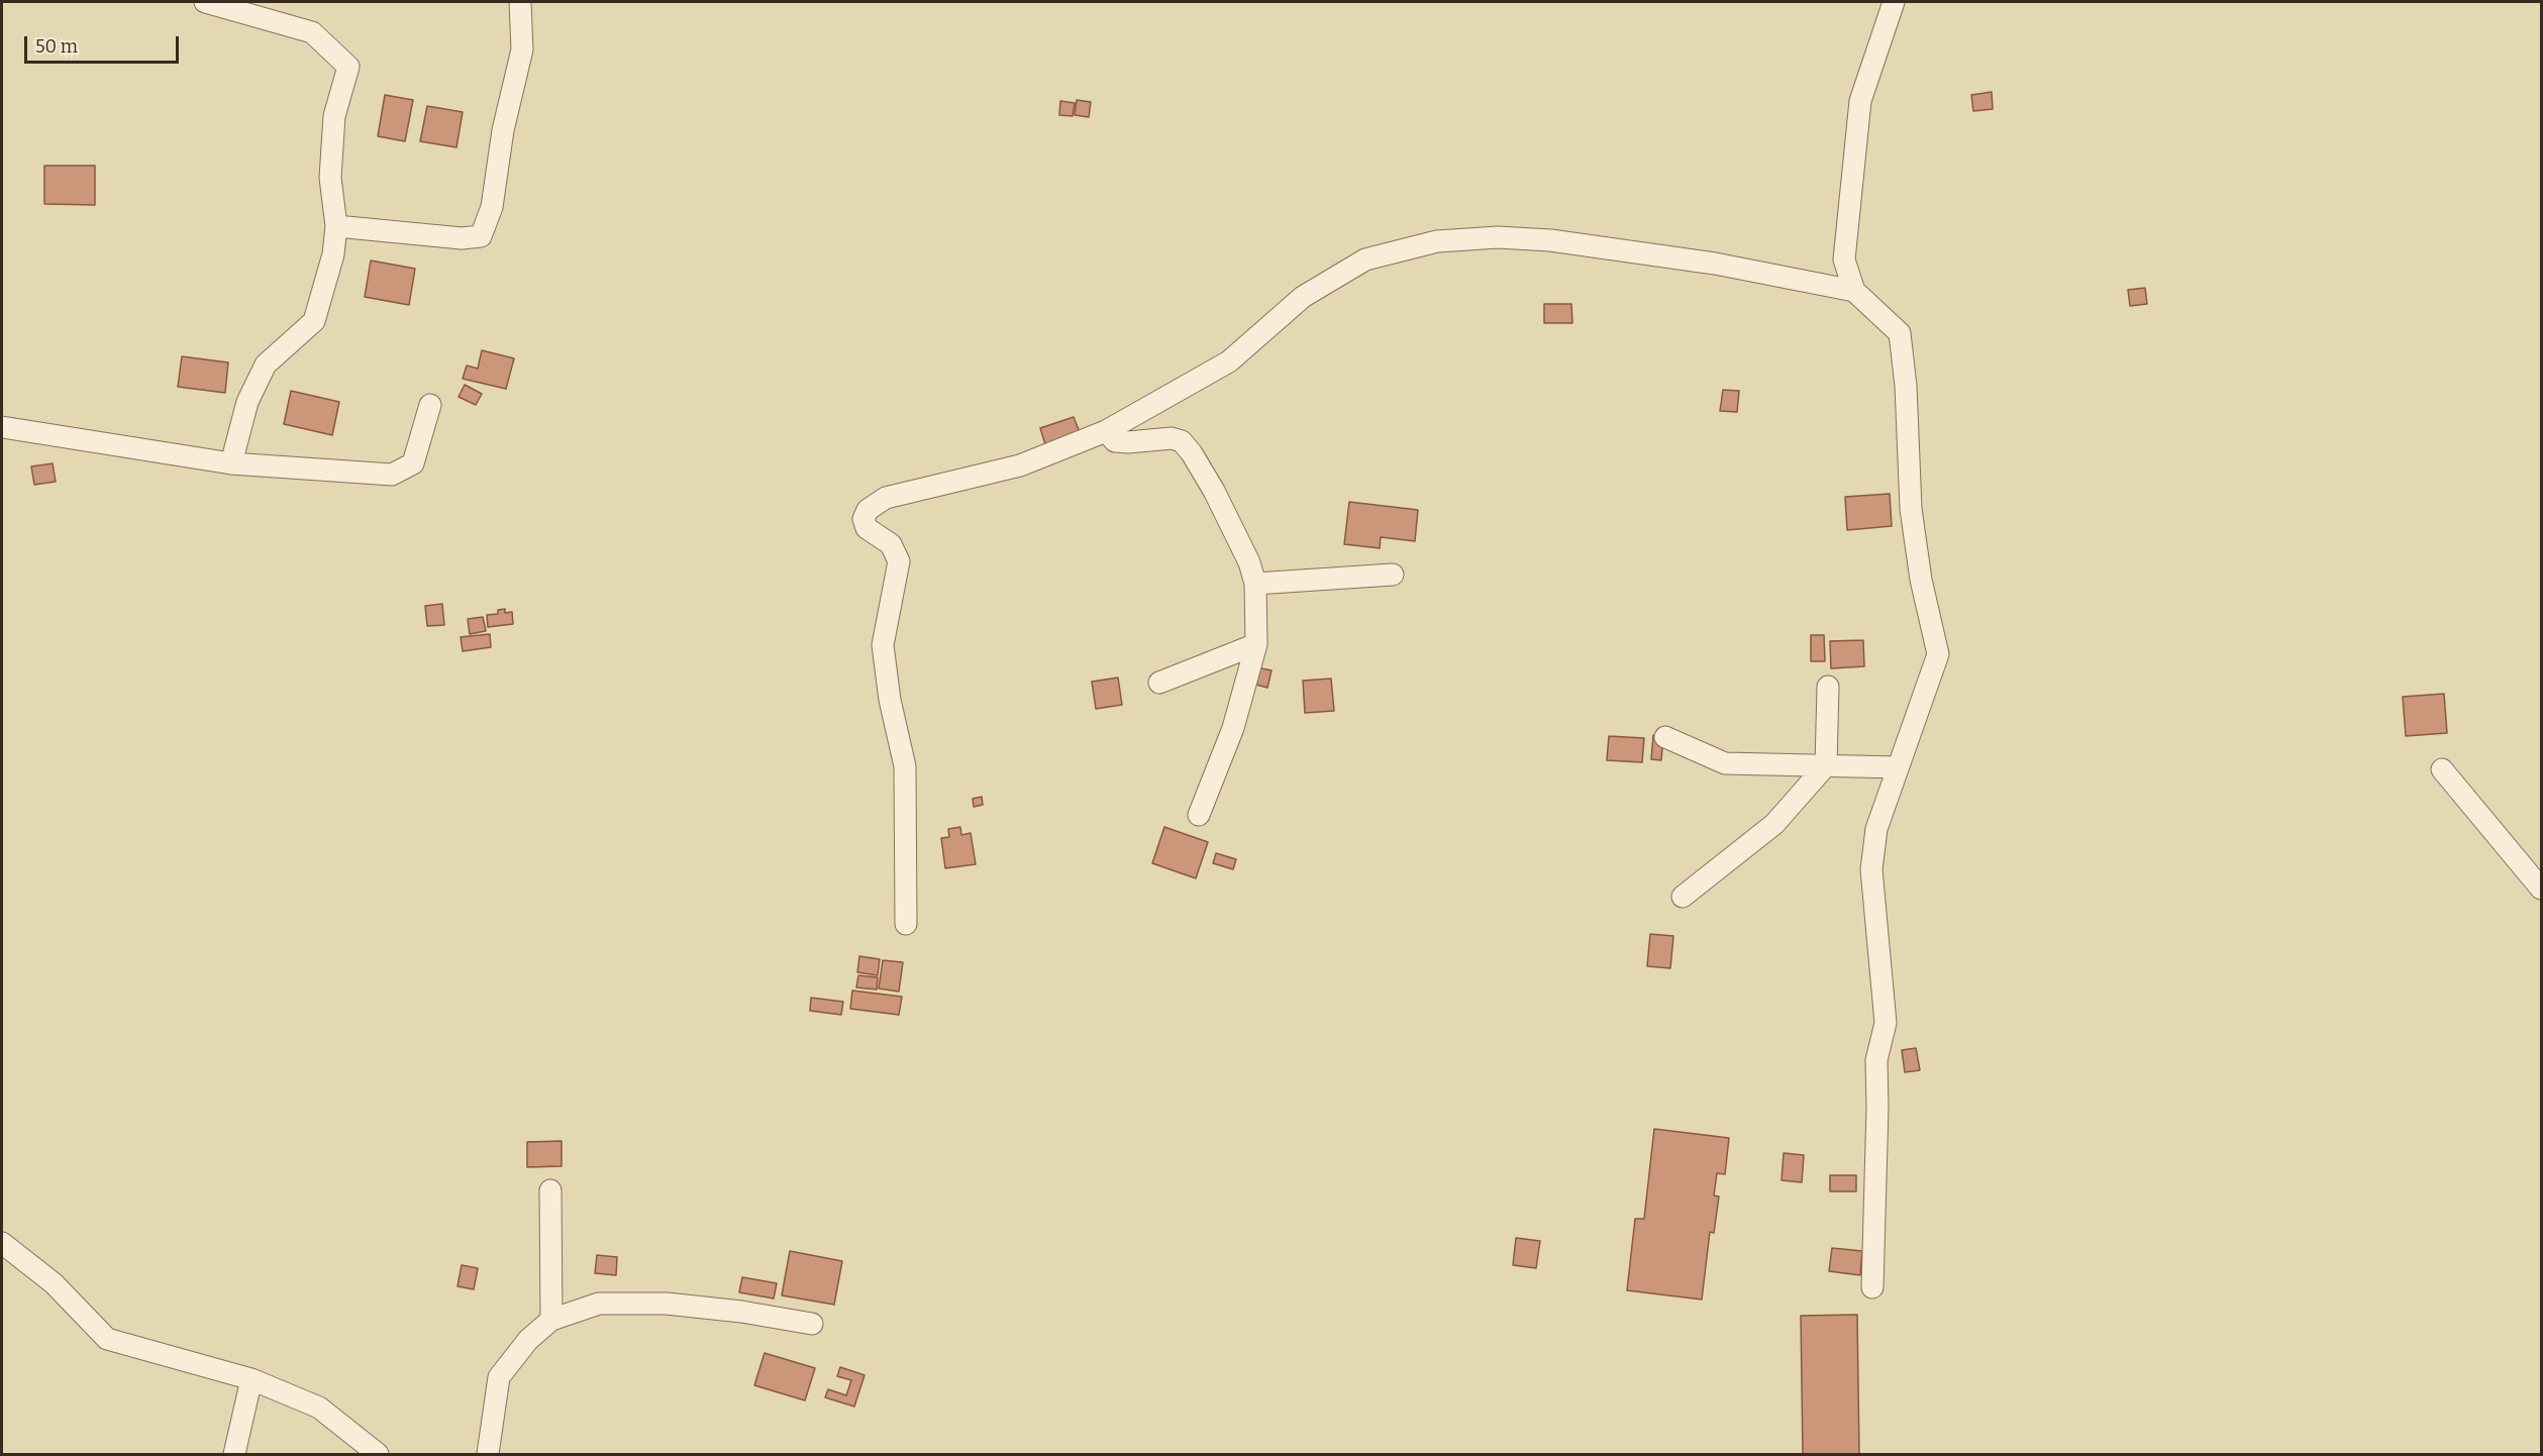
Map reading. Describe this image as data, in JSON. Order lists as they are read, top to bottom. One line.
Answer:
{"scale_bar":"50 m"}
